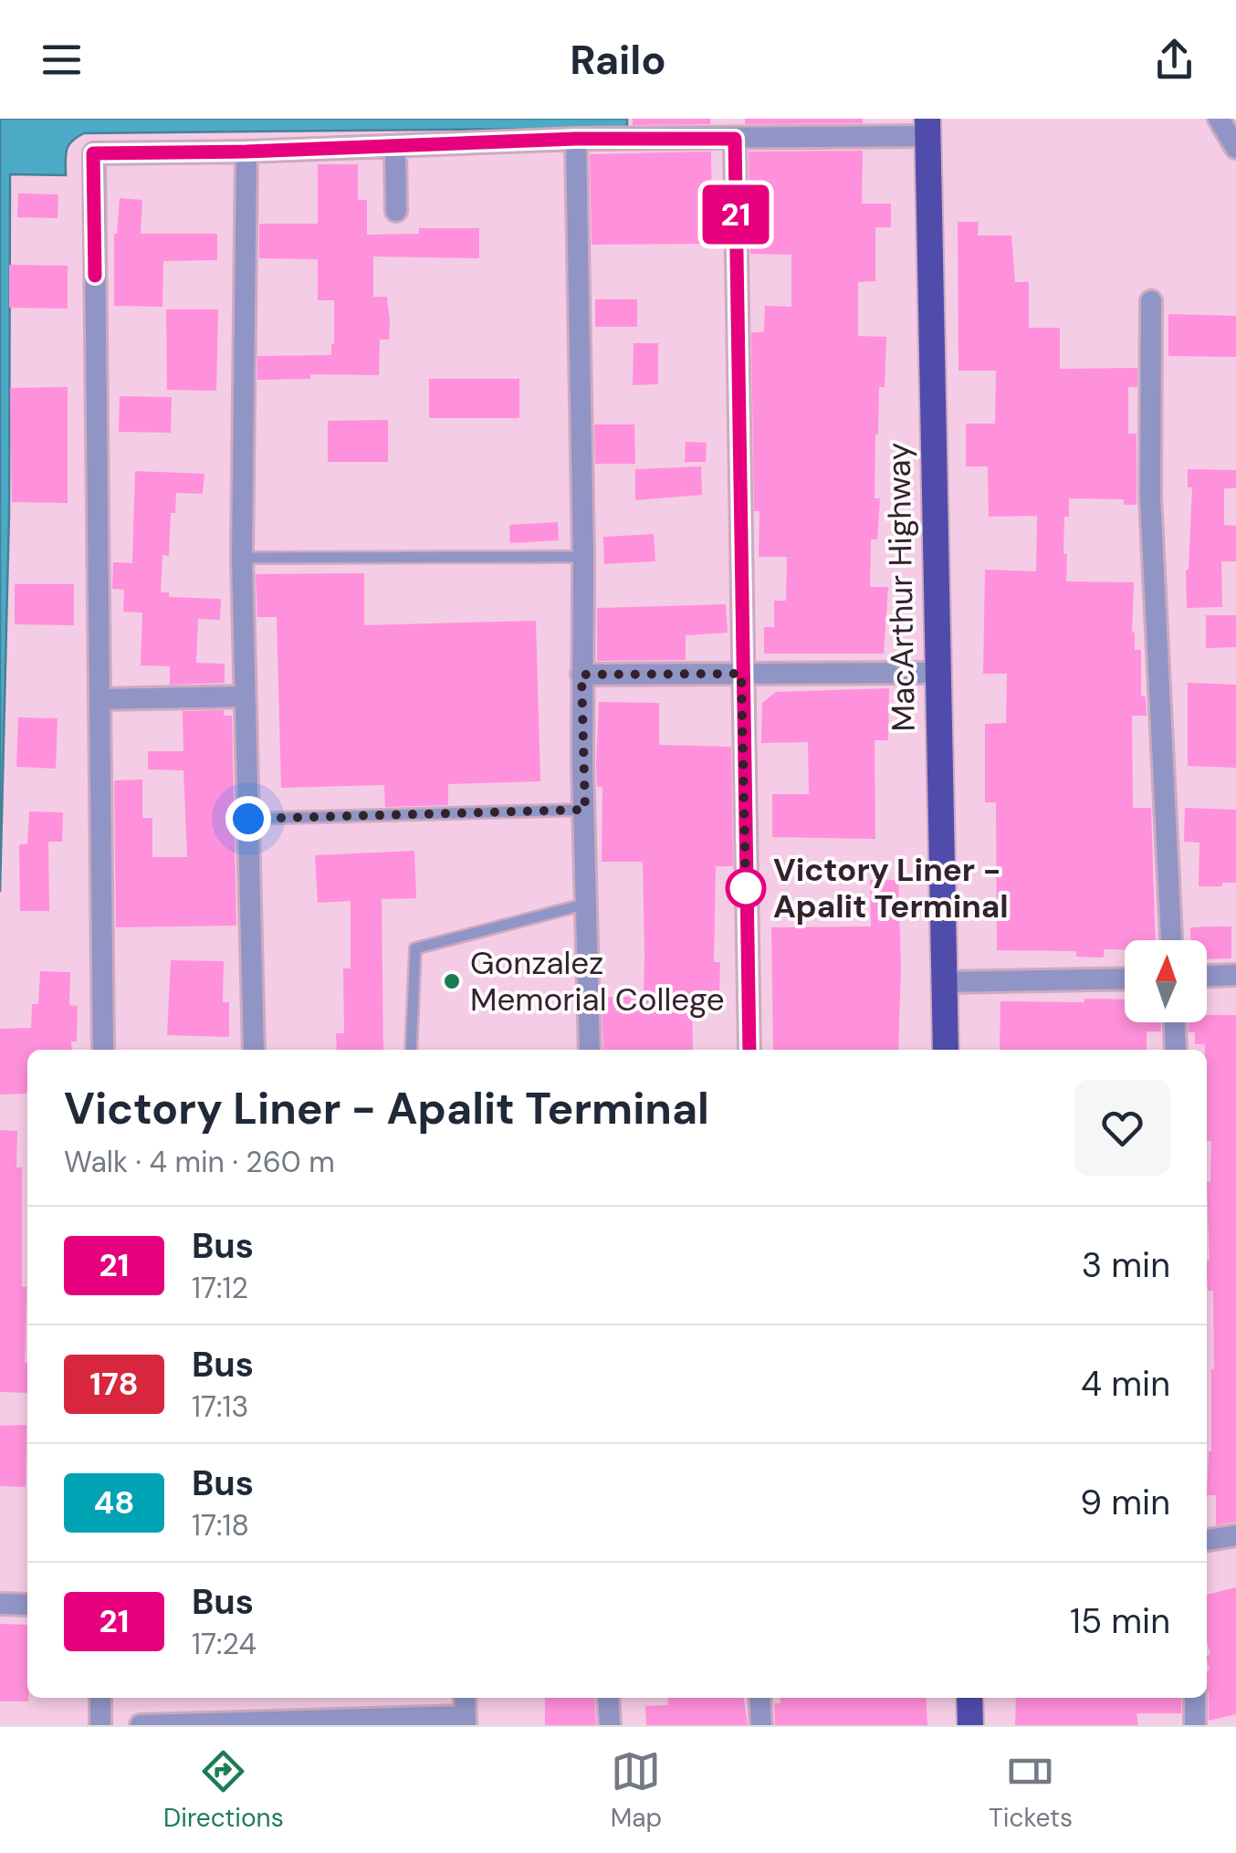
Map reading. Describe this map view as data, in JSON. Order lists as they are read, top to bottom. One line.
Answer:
{"streets":{"highway":["MacArthur Highway"]},"places":["Victory Liner - Apalit Terminal","Gonzalez Memorial College"],"lines":["bus line 21"],"north":"top","page":{"header":"Railo","on_map":"21","heading":["Victory Liner - Apalit Terminal","Walk · 4 min · 260 m"],"list":[{"mark":"21","name":"Bus","note":"17:12","value":"3 min"},{"mark":"178","name":"Bus","note":"17:13","value":"4 min"},{"mark":"48","name":"Bus","note":"17:18","value":"9 min"},{"mark":"21","name":"Bus","note":"17:24","value":"15 min"}],"tabs":["Directions","Map","Tickets"]}}
